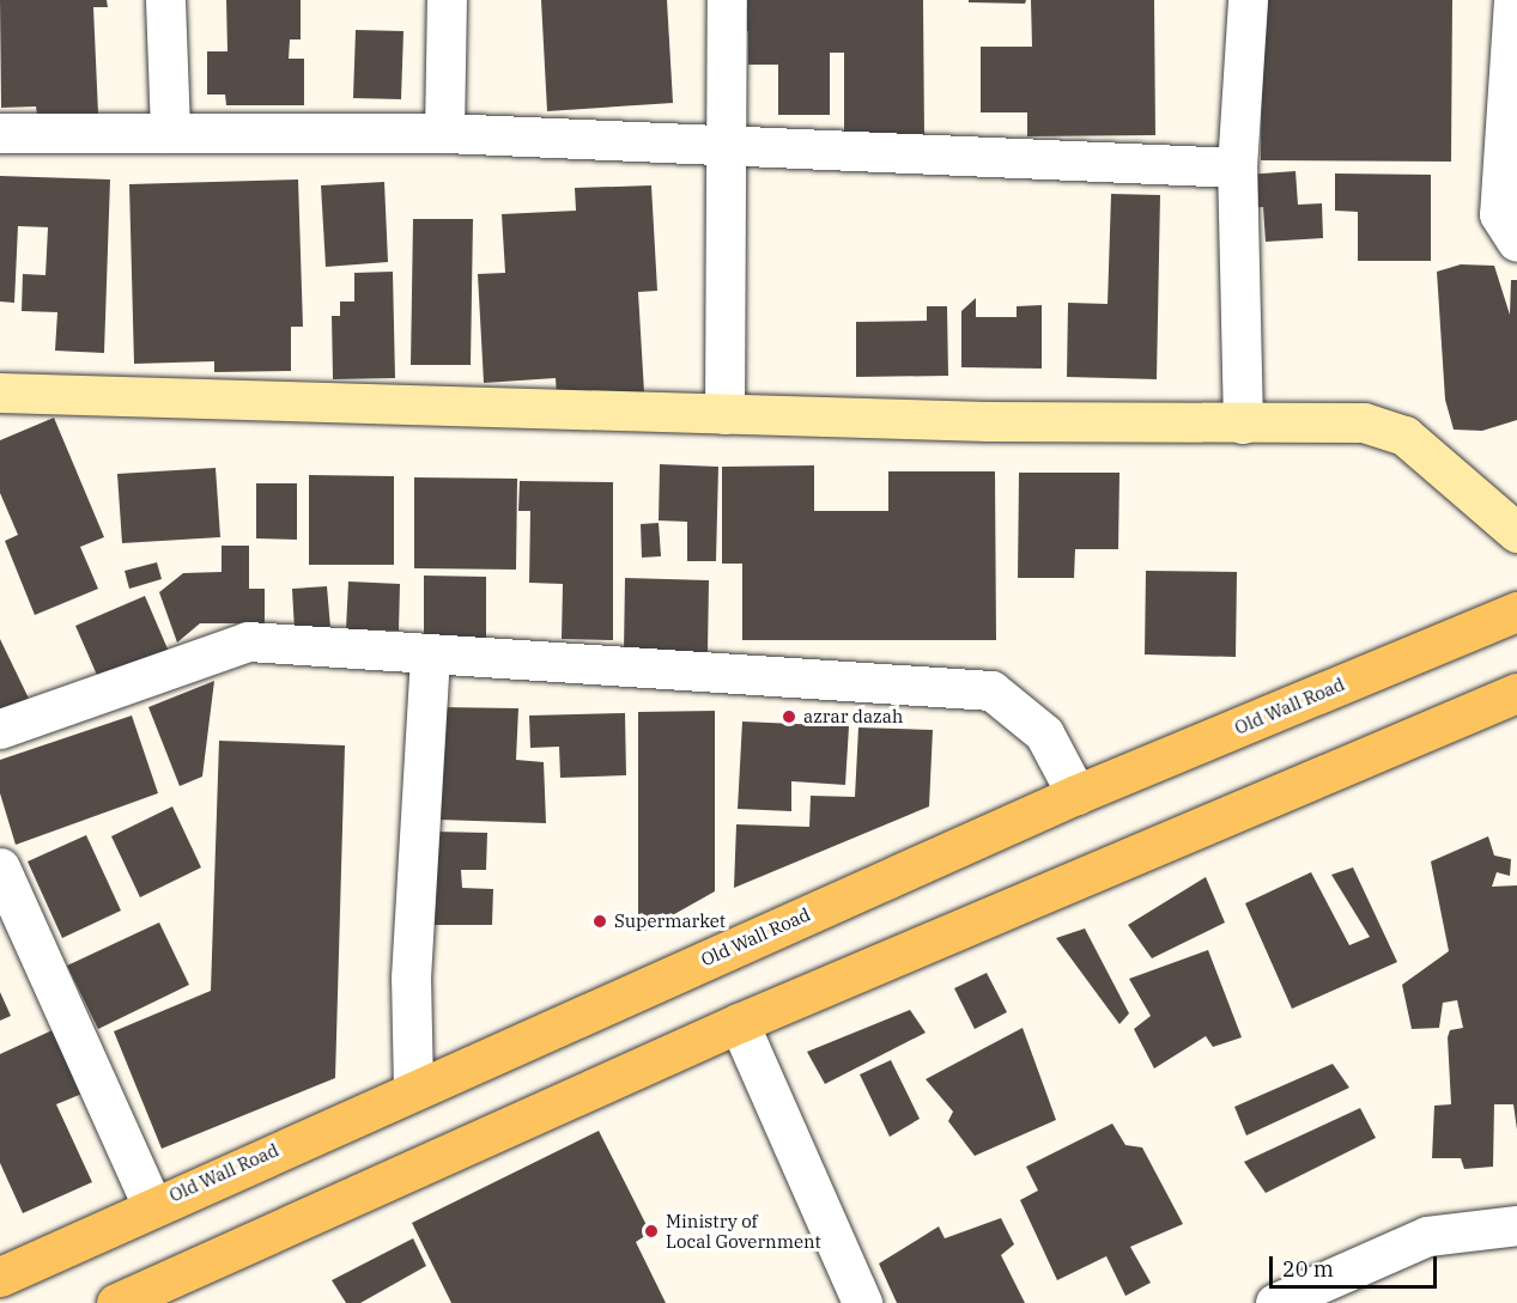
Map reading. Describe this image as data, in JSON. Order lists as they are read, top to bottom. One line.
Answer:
{"streets":{"main road":["Old Wall Road"]},"places":["azrar dazah","Supermarket","Ministry of Local Government"],"scale_bar":"20 m"}
